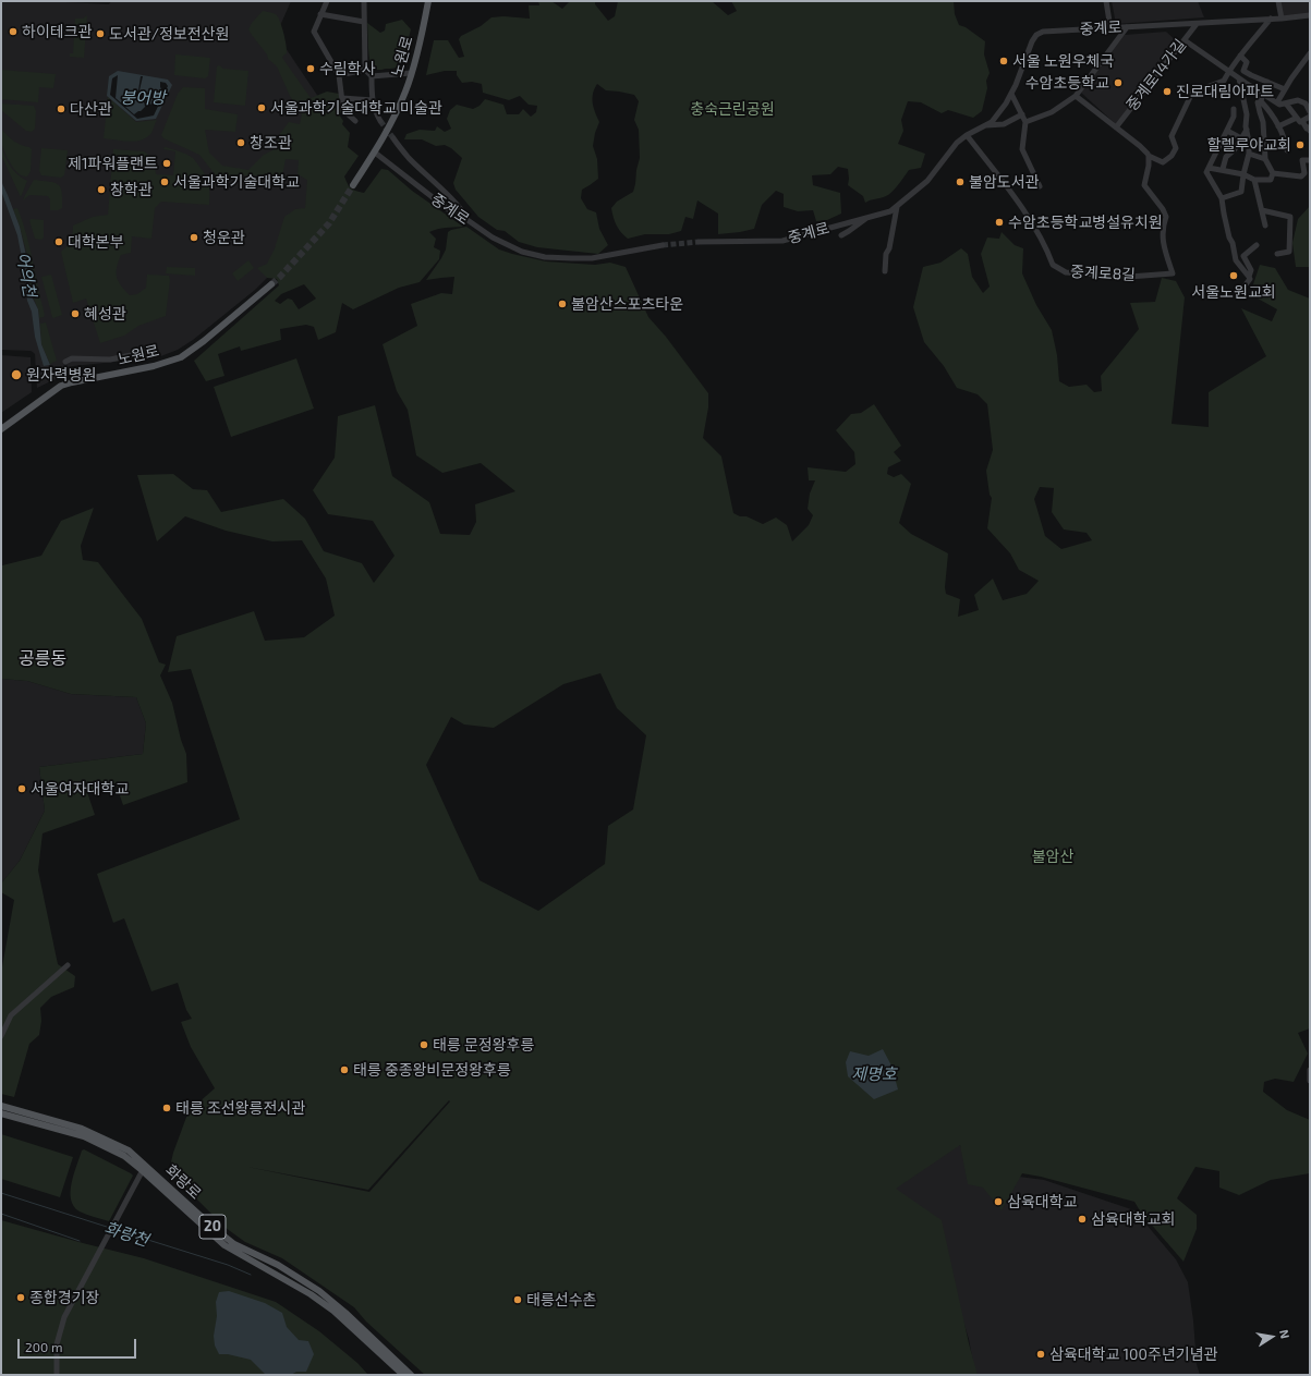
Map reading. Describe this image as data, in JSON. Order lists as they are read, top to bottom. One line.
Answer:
{"streets":{"main road":["노원로","화랑로","20"],"street":["중계로","중계로14가길","중계로8길"]},"crossings":[["중계로","노원로"],["중계로","중계로14가길"],["중계로","중계로8길"]],"districts":["공릉동"],"water":["붕어방","어의천","제명호","화랑천"],"parks":["충숙근린공원","불암산"],"places":["하이테크관","도서관/정보전산원","서울 노원우체국","수림학사","수암초등학교","진로대림아파트","서울과학기술대학교 미술관","다산관","창조관","할렐루야교회","제1파워플랜트","서울과학기술대학교","불암도서관","창학관","수암초등학교병설유치원","청운관","대학본부","서울노원교회","불암산스포츠타운","혜성관","원자력병원","서울여자대학교","태릉 문정왕후릉","태릉 중종왕비문정왕후릉","태릉 조선왕릉전시관","삼육대학교","삼육대학교회","종합경기장","태릉선수촌","삼육대학교 100주년기념관"],"scale_bar":"200 m","north":"right"}
